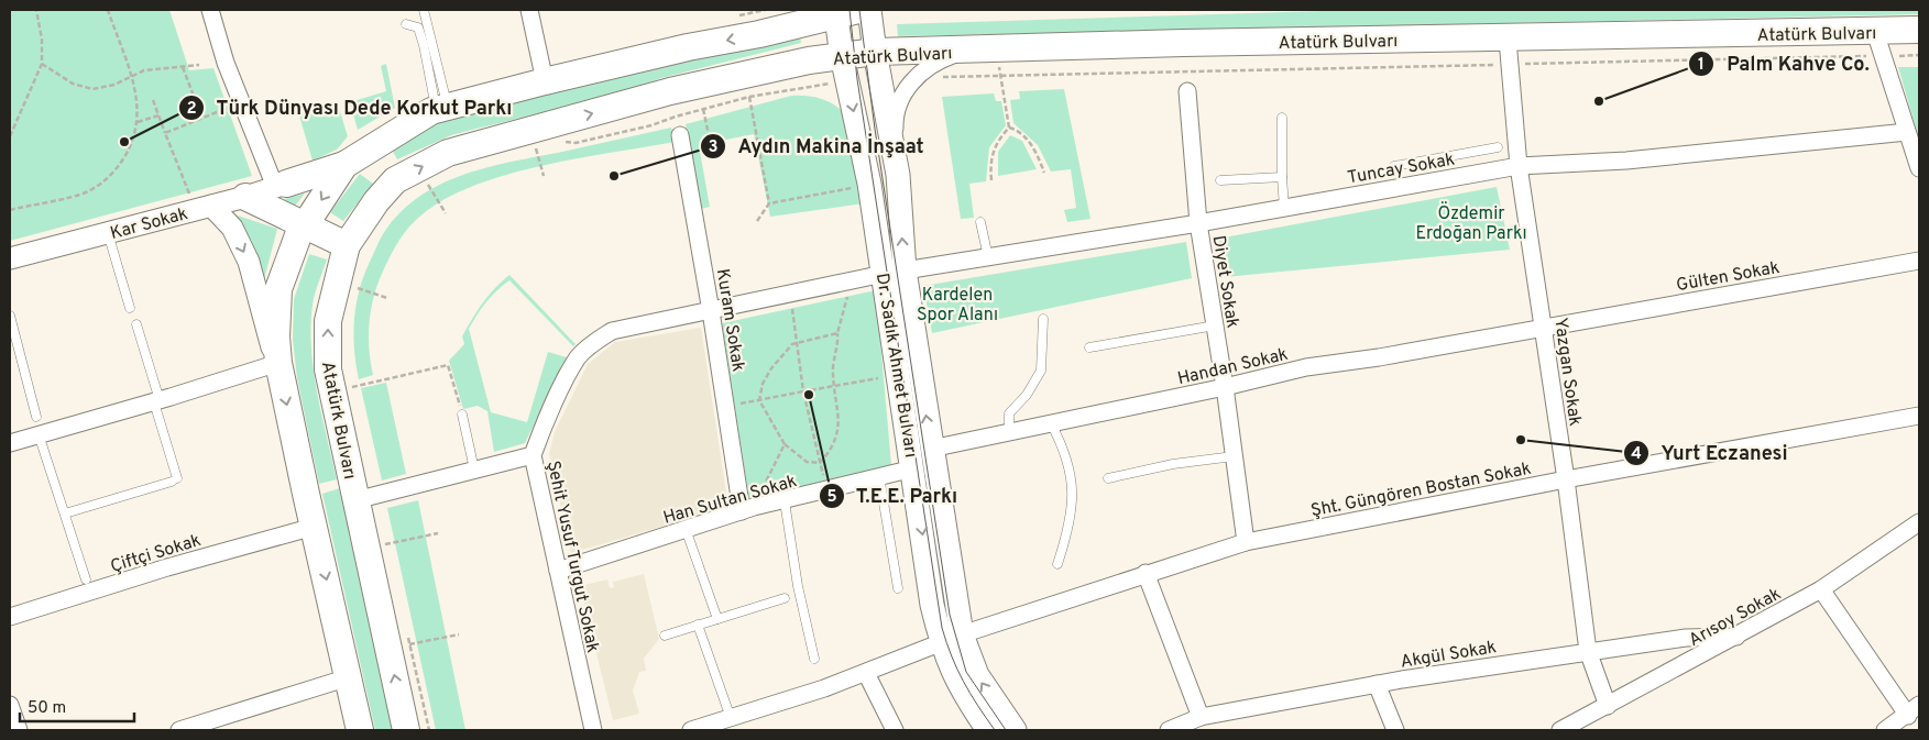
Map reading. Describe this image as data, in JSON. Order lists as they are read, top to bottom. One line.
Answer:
{"streets":{"main road":["Atatürk Bulvarı","Dr. Sadık Ahmet Bulvarı"],"street":["Tuncay Sokak","Kar Sokak","Gülten Sokak","Diyet Sokak","Kuram Sokak","Handan Sokak","Yazgan Sokak","Şht. Güngören Bostan Sokak","Han Sultan Sokak","Çiftçi Sokak","Şehit Yusuf Turgut Sokak","Arısoy Sokak","Akgül Sokak"]},"crossings":[["Atatürk Bulvarı","Dr. Sadık Ahmet Bulvarı"],["Atatürk Bulvarı","Yazgan Sokak"],["Tuncay Sokak","Diyet Sokak"],["Tuncay Sokak","Dr. Sadık Ahmet Bulvarı"],["Tuncay Sokak","Yazgan Sokak"],["Tuncay Sokak","Şehit Yusuf Turgut Sokak"],["Gülten Sokak","Handan Sokak"],["Gülten Sokak","Yazgan Sokak"],["Diyet Sokak","Handan Sokak"],["Diyet Sokak","Şht. Güngören Bostan Sokak"],["Kuram Sokak","Han Sultan Sokak"],["Kuram Sokak","Şehit Yusuf Turgut Sokak"],["Dr. Sadık Ahmet Bulvarı","Handan Sokak"],["Dr. Sadık Ahmet Bulvarı","Şht. Güngören Bostan Sokak"],["Dr. Sadık Ahmet Bulvarı","Han Sultan Sokak"],["Dr. Sadık Ahmet Bulvarı","Şehit Yusuf Turgut Sokak"],["Handan Sokak","Yazgan Sokak"],["Yazgan Sokak","Şht. Güngören Bostan Sokak"],["Yazgan Sokak","Arısoy Sokak"],["Yazgan Sokak","Akgül Sokak"],["Han Sultan Sokak","Şehit Yusuf Turgut Sokak"],["Arısoy Sokak","Akgül Sokak"]],"parks":["Özdemir Erdoğan Parkı","Kardelen Spor Alanı"],"places":["Palm Kahve Co.","Türk Dünyası Dede Korkut Parkı","Aydın Makina İnşaat","T.E.E. Parkı","Yurt Eczanesi"],"scale_bar":"50 m"}
